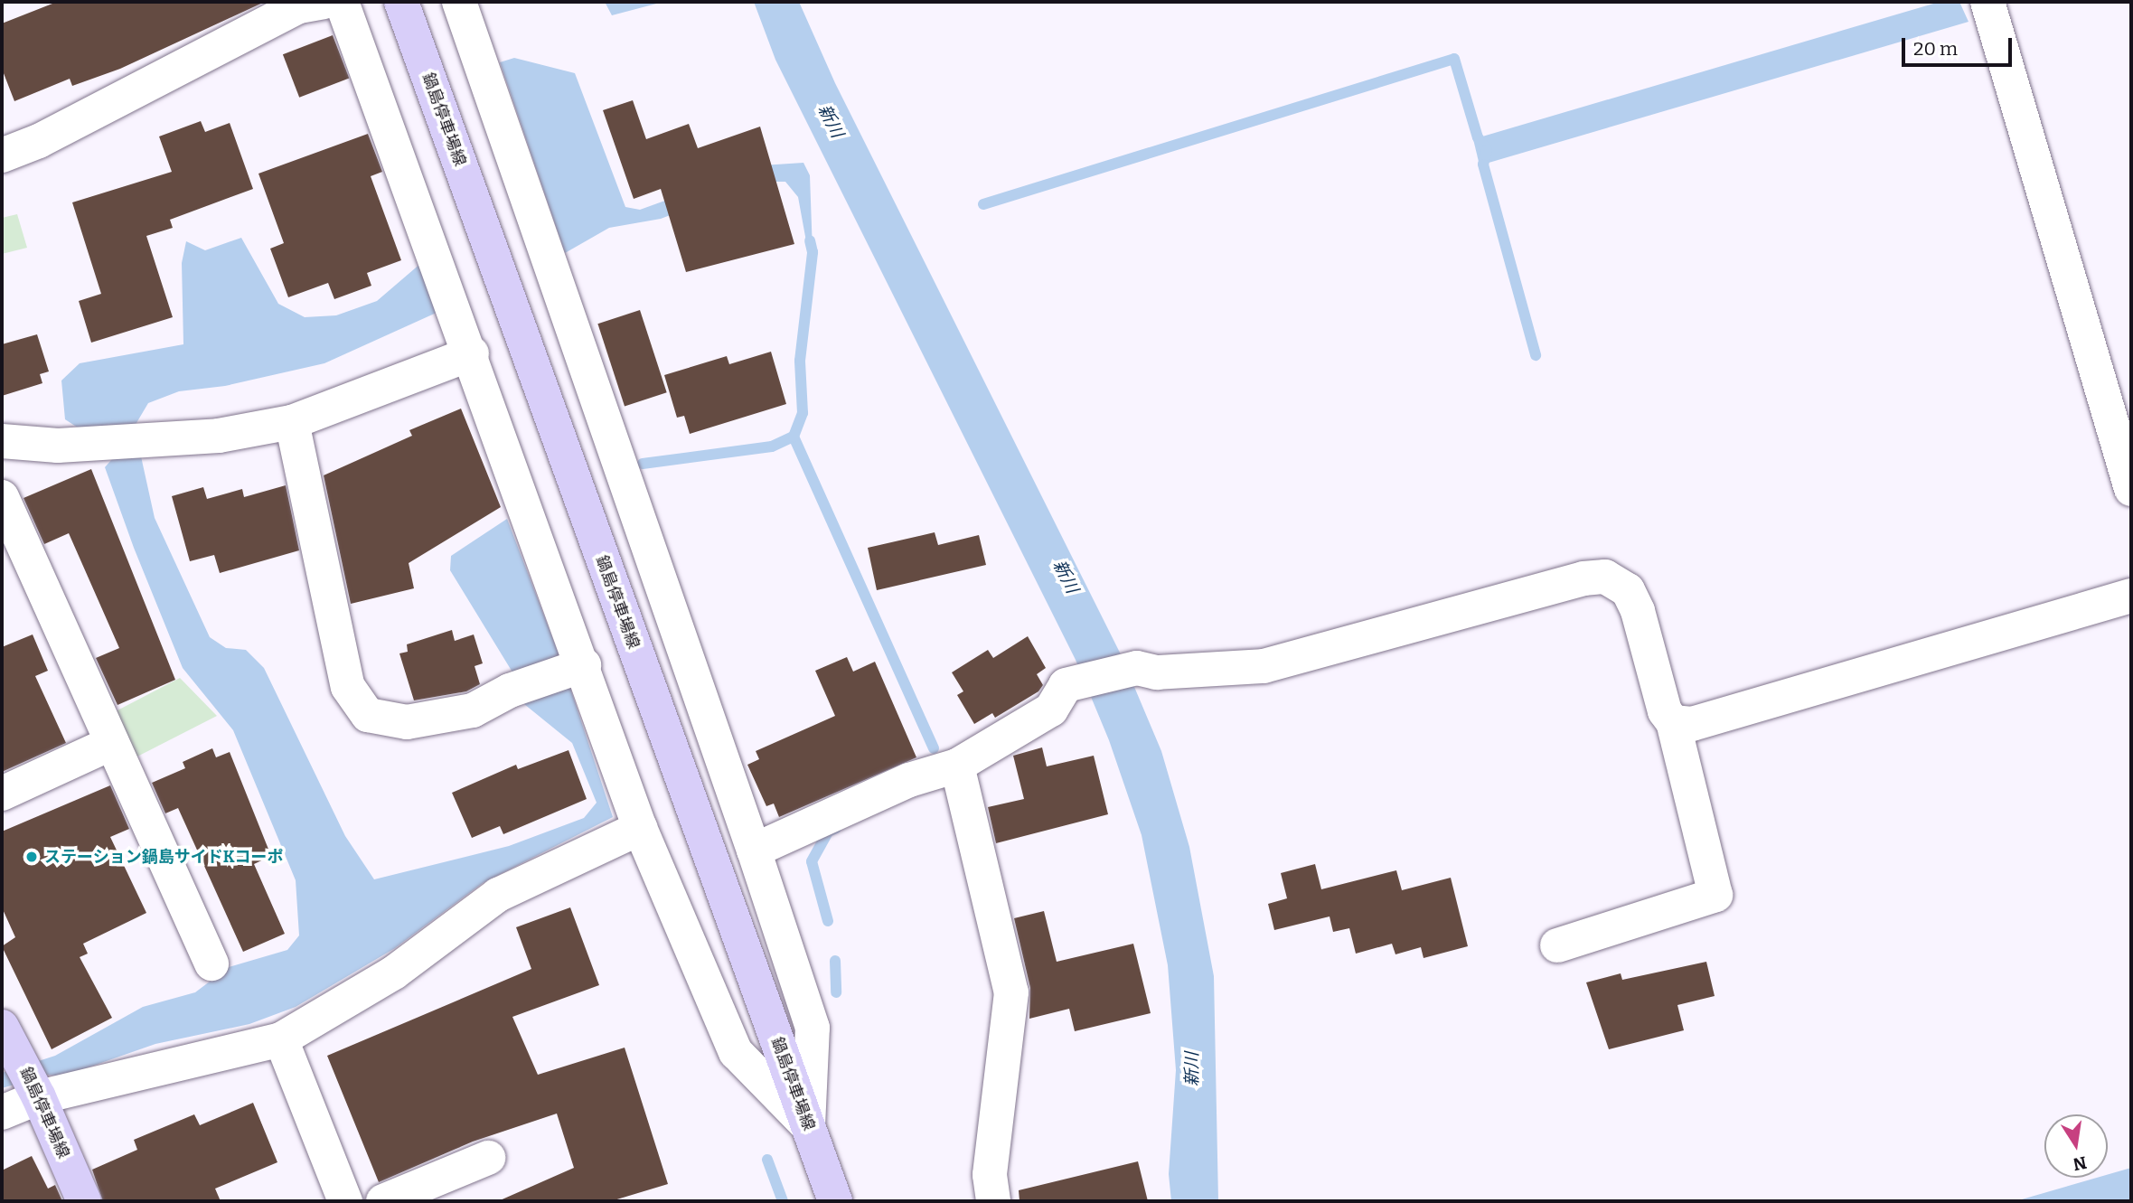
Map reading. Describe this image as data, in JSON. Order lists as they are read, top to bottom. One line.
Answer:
{"streets":{"main road":["鍋島停車場線"]},"water":["新川"],"places":["ステーション鍋島サイドKコーポ"],"scale_bar":"20 m","north":"bottom"}
